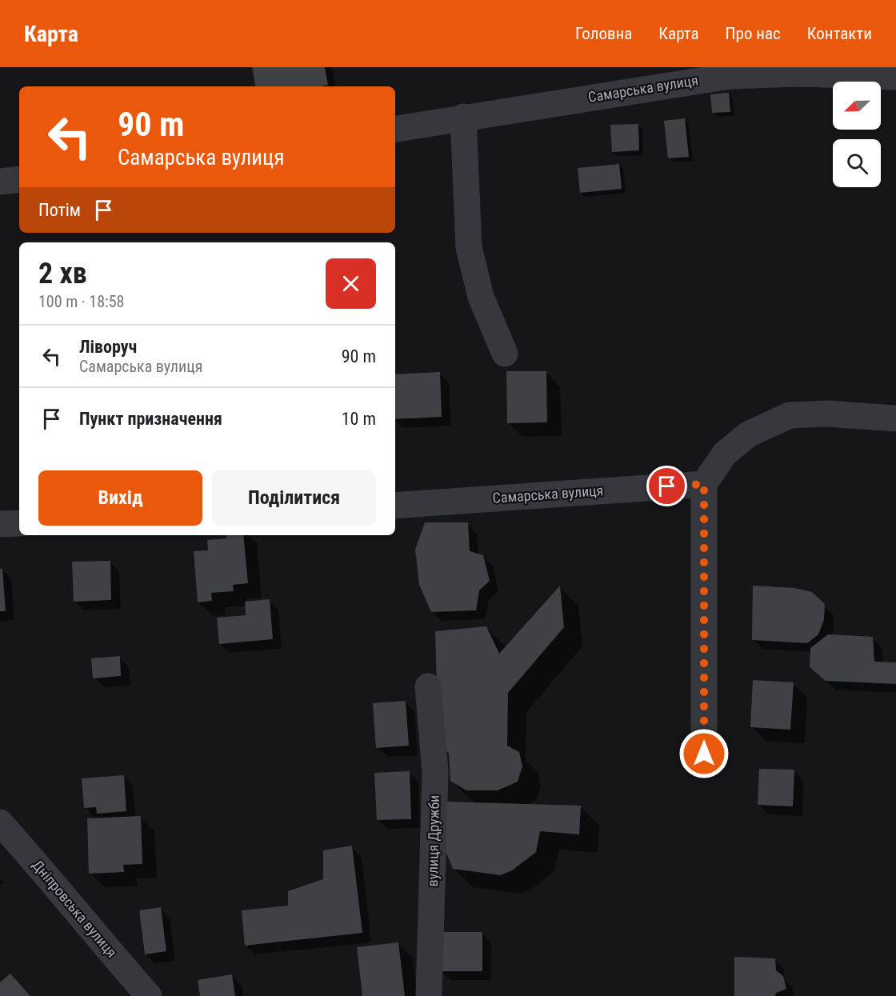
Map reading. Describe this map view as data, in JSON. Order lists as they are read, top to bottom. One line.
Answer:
{"streets":{"street":["Самарська вулиця","вулиця Дружби","Дніпровська вулиця"]},"north":"bottom left","page":{"header":"Карта","nav":["Головна","Карта","Про нас","Контакти"],"turn":["90 m","Самарська вулиця"],"then":"Потім","heading":["2 хв","100 m · 18:58"],"list":[{"name":"Ліворуч","note":"Самарська вулиця","value":"90 m"},{"name":"Пункт призначення","value":"10 m"}],"buttons":["Вихід","Поділитися"]}}
